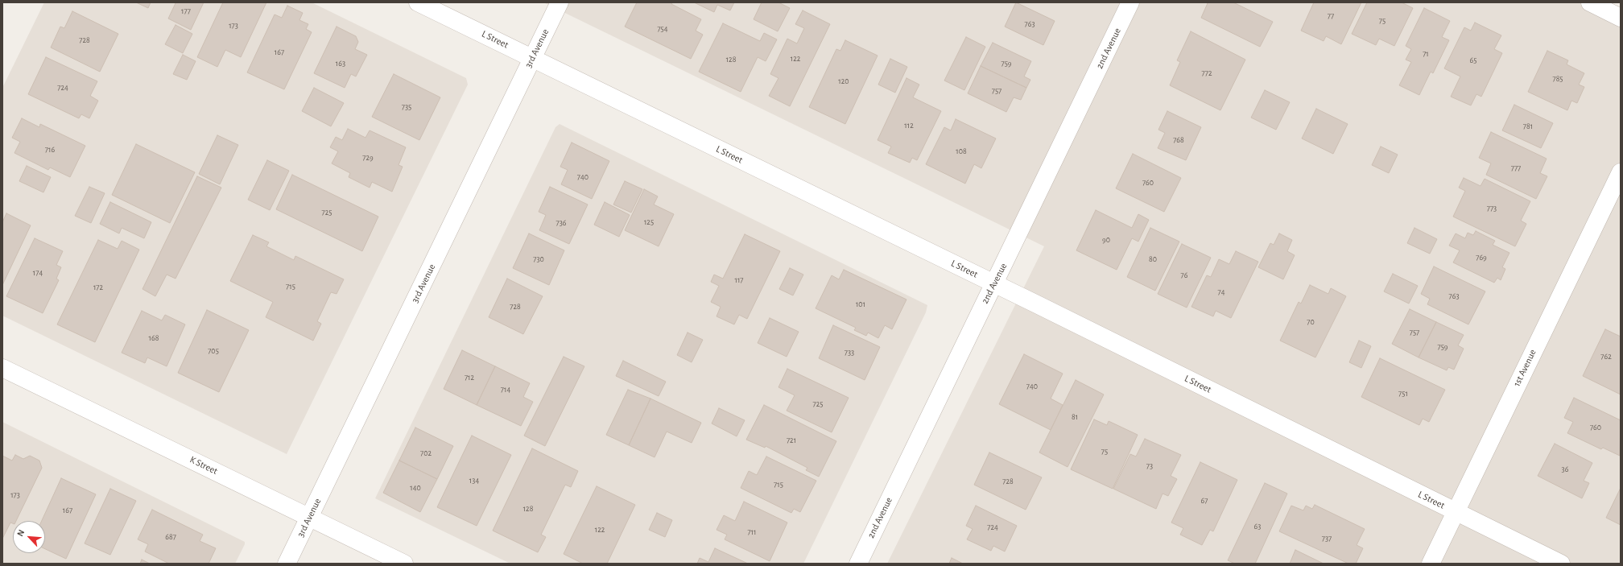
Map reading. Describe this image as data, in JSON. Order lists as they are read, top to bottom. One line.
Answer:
{"streets":{"street":["L Street","3rd Avenue","2nd Avenue","1st Avenue","K Street"]},"crossings":[["L Street","3rd Avenue"],["L Street","2nd Avenue"],["L Street","1st Avenue"],["3rd Avenue","K Street"]],"house_numbers":["177","77","75","763","173","754","728","167","71","122","128","65","163","759","772","785","120","724","757","735","112","781","768","716","108","729","777","740","760","773","725","125","736","90","769","730","80","174","76","117","715","172","74","763","101","728","70","757","168","759","705","733","762","712","740","714","751","725","81","760","721","75","702","73","36","134","728","715","140","173","67","128","167","63","724","122","711","687","737"],"north":"top left"}
